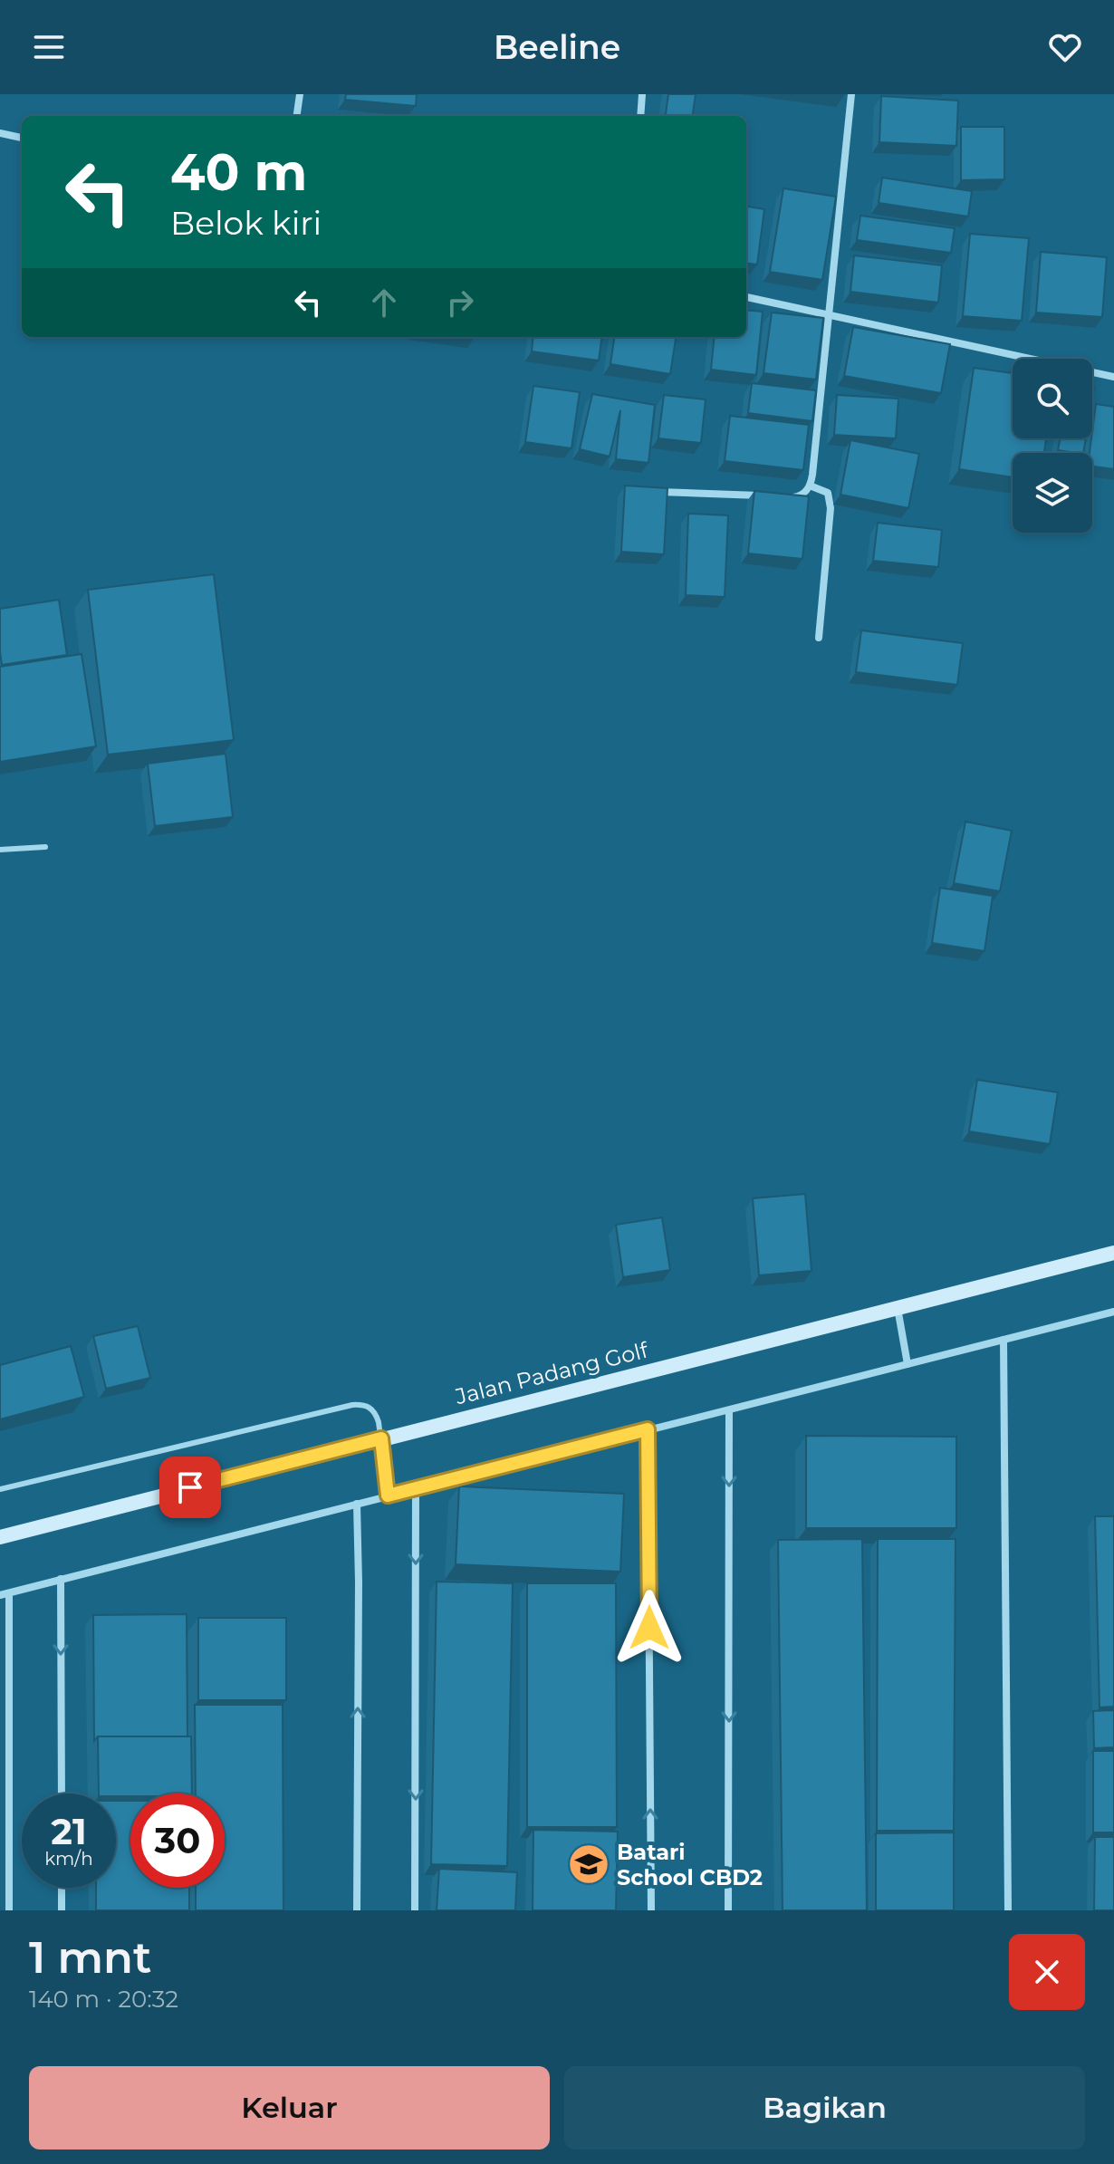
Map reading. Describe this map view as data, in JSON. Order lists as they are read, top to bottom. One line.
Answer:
{"streets":{"street":["Jalan Padang Golf"]},"places":{"school or university":["Batari School CBD2"]},"page":{"header":"Beeline","turn":["40 m","Belok kiri"],"speed":"21 km/h","limit":"30","heading":["1 mnt","140 m · 20:32"],"buttons":["Keluar","Bagikan"]}}
